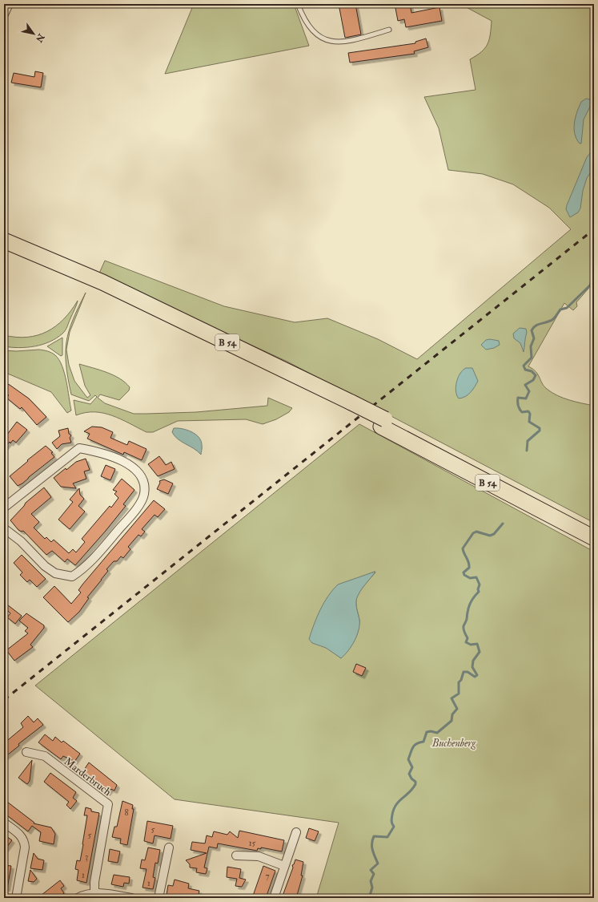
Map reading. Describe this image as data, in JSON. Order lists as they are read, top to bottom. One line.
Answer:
{"streets":{"highway":["B 54"],"street":["Marderbruch"]},"parks":["Buchenberg"],"house_numbers":["8","5","5","15","3","1","7","1"],"north":"bottom right"}
